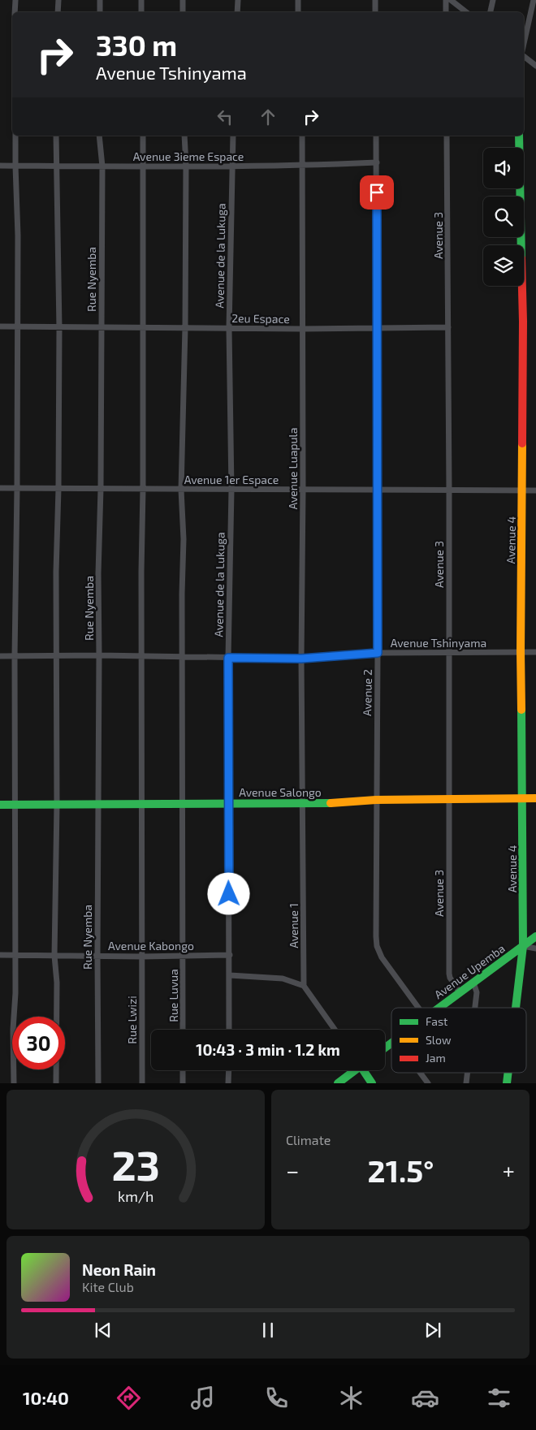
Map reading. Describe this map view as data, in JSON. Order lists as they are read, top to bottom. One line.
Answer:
{"streets":{"street":["Avenue 3ieme Espace","Avenue 3","Avenue de la Lukuga","Rue Nyemba","2eu Espace","Avenue Luapula","Avenue 1er Espace","Avenue 4","Avenue Tshinyama","Avenue 2","Avenue Salongo","Avenue 1","Avenue Kabongo","Avenue Upemba","Rue Luvua","Rue Lwizi"]},"crossings":[["Avenue 3ieme Espace","Avenue de la Lukuga"],["Avenue 3ieme Espace","Rue Nyemba"],["Avenue 3ieme Espace","Avenue Luapula"],["Avenue 3ieme Espace","Avenue 2"],["Avenue 3ieme Espace","Rue Luvua"],["Avenue 3ieme Espace","Rue Lwizi"],["Avenue 3","2eu Espace"],["Avenue 3","Avenue 1er Espace"],["Avenue 3","Avenue Tshinyama"],["Avenue 3","Avenue Salongo"],["Avenue 3","Avenue Upemba"],["Avenue de la Lukuga","2eu Espace"],["Avenue de la Lukuga","Avenue 1er Espace"],["Avenue de la Lukuga","Avenue Tshinyama"],["Avenue de la Lukuga","Avenue Salongo"],["Avenue de la Lukuga","Avenue Kabongo"],["Rue Nyemba","2eu Espace"],["Rue Nyemba","Avenue 1er Espace"],["Rue Nyemba","Avenue Tshinyama"],["Rue Nyemba","Avenue Salongo"],["Rue Nyemba","Avenue Kabongo"],["2eu Espace","Avenue Luapula"],["2eu Espace","Avenue 2"],["2eu Espace","Rue Luvua"],["2eu Espace","Rue Lwizi"],["Avenue Luapula","Avenue 1er Espace"],["Avenue Luapula","Avenue Tshinyama"],["Avenue Luapula","Avenue Salongo"],["Avenue Luapula","Avenue 1"],["Avenue 1er Espace","Avenue 4"],["Avenue 1er Espace","Avenue 2"],["Avenue 1er Espace","Rue Luvua"],["Avenue 1er Espace","Rue Lwizi"],["Avenue 4","Avenue Tshinyama"],["Avenue 4","Avenue Salongo"],["Avenue 4","Avenue Upemba"],["Avenue Tshinyama","Avenue 2"],["Avenue Tshinyama","Rue Luvua"],["Avenue Tshinyama","Rue Lwizi"],["Avenue 2","Avenue Salongo"],["Avenue Salongo","Avenue 1"],["Avenue Salongo","Rue Luvua"],["Avenue Salongo","Rue Lwizi"],["Avenue Kabongo","Rue Luvua"],["Avenue Kabongo","Rue Lwizi"]],"legend":["Fast","Slow","Jam"],"page":{"turn":["330 m","Avenue Tshinyama"],"limit":"30","trip":"10:43 · 3 min · 1.2 km","tile":"Climate","heat":["−","21.5°","+"],"song":["Neon Rain","Kite Club"],"tabs":"10:40","gauge":["23","km/h"]}}
